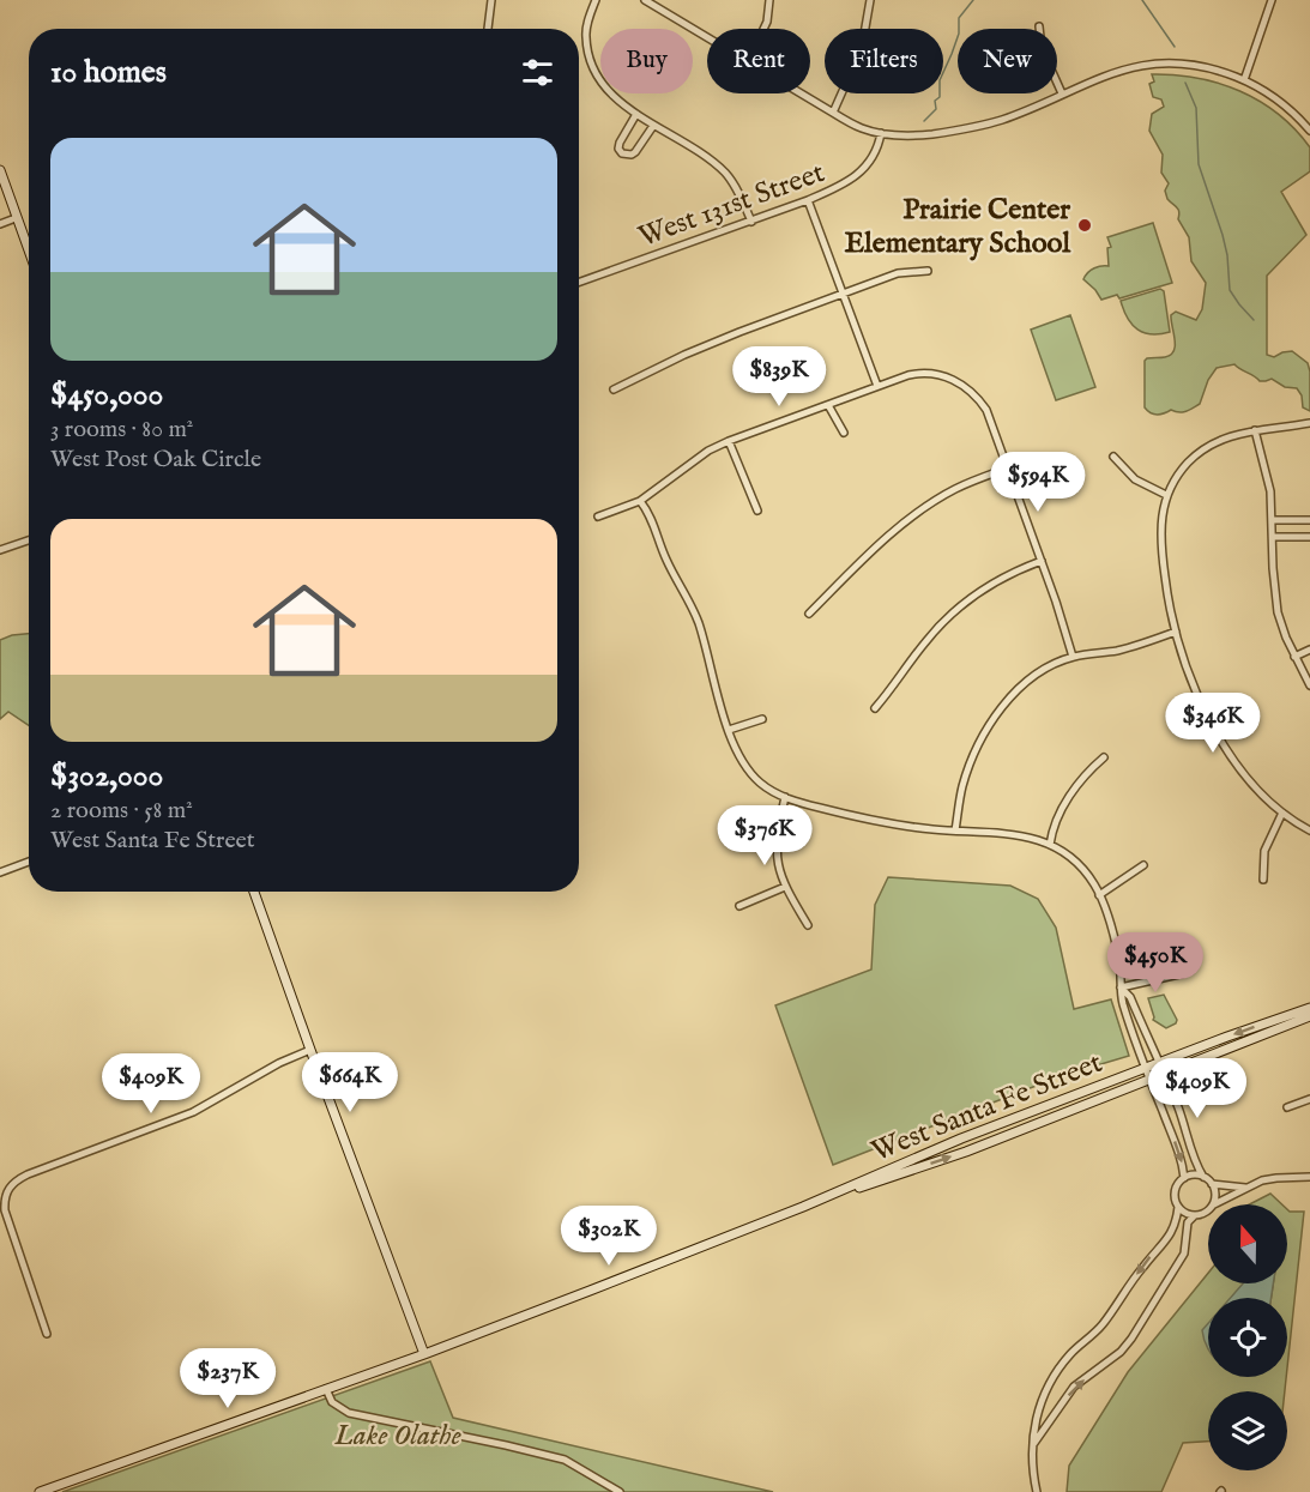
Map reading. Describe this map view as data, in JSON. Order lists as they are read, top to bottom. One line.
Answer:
{"streets":{"street":["West 131st Street","West Santa Fe Street"]},"parks":["Lake Olathe"],"places":["Prairie Center Elementary School"],"north":"top","page":{"chip":["Buy","Rent","Filters","New"],"heading":"10 homes","list":[{"name":"$450,000","note":"3 rooms · 80 m² · West Post Oak Circle"},{"name":"$302,000","note":"2 rooms · 58 m² · West Santa Fe Street"}],"price":["$839K","$594K","$346K","$376K","$450K","$664K","$409K","$409K","$302K","$237K"]}}
